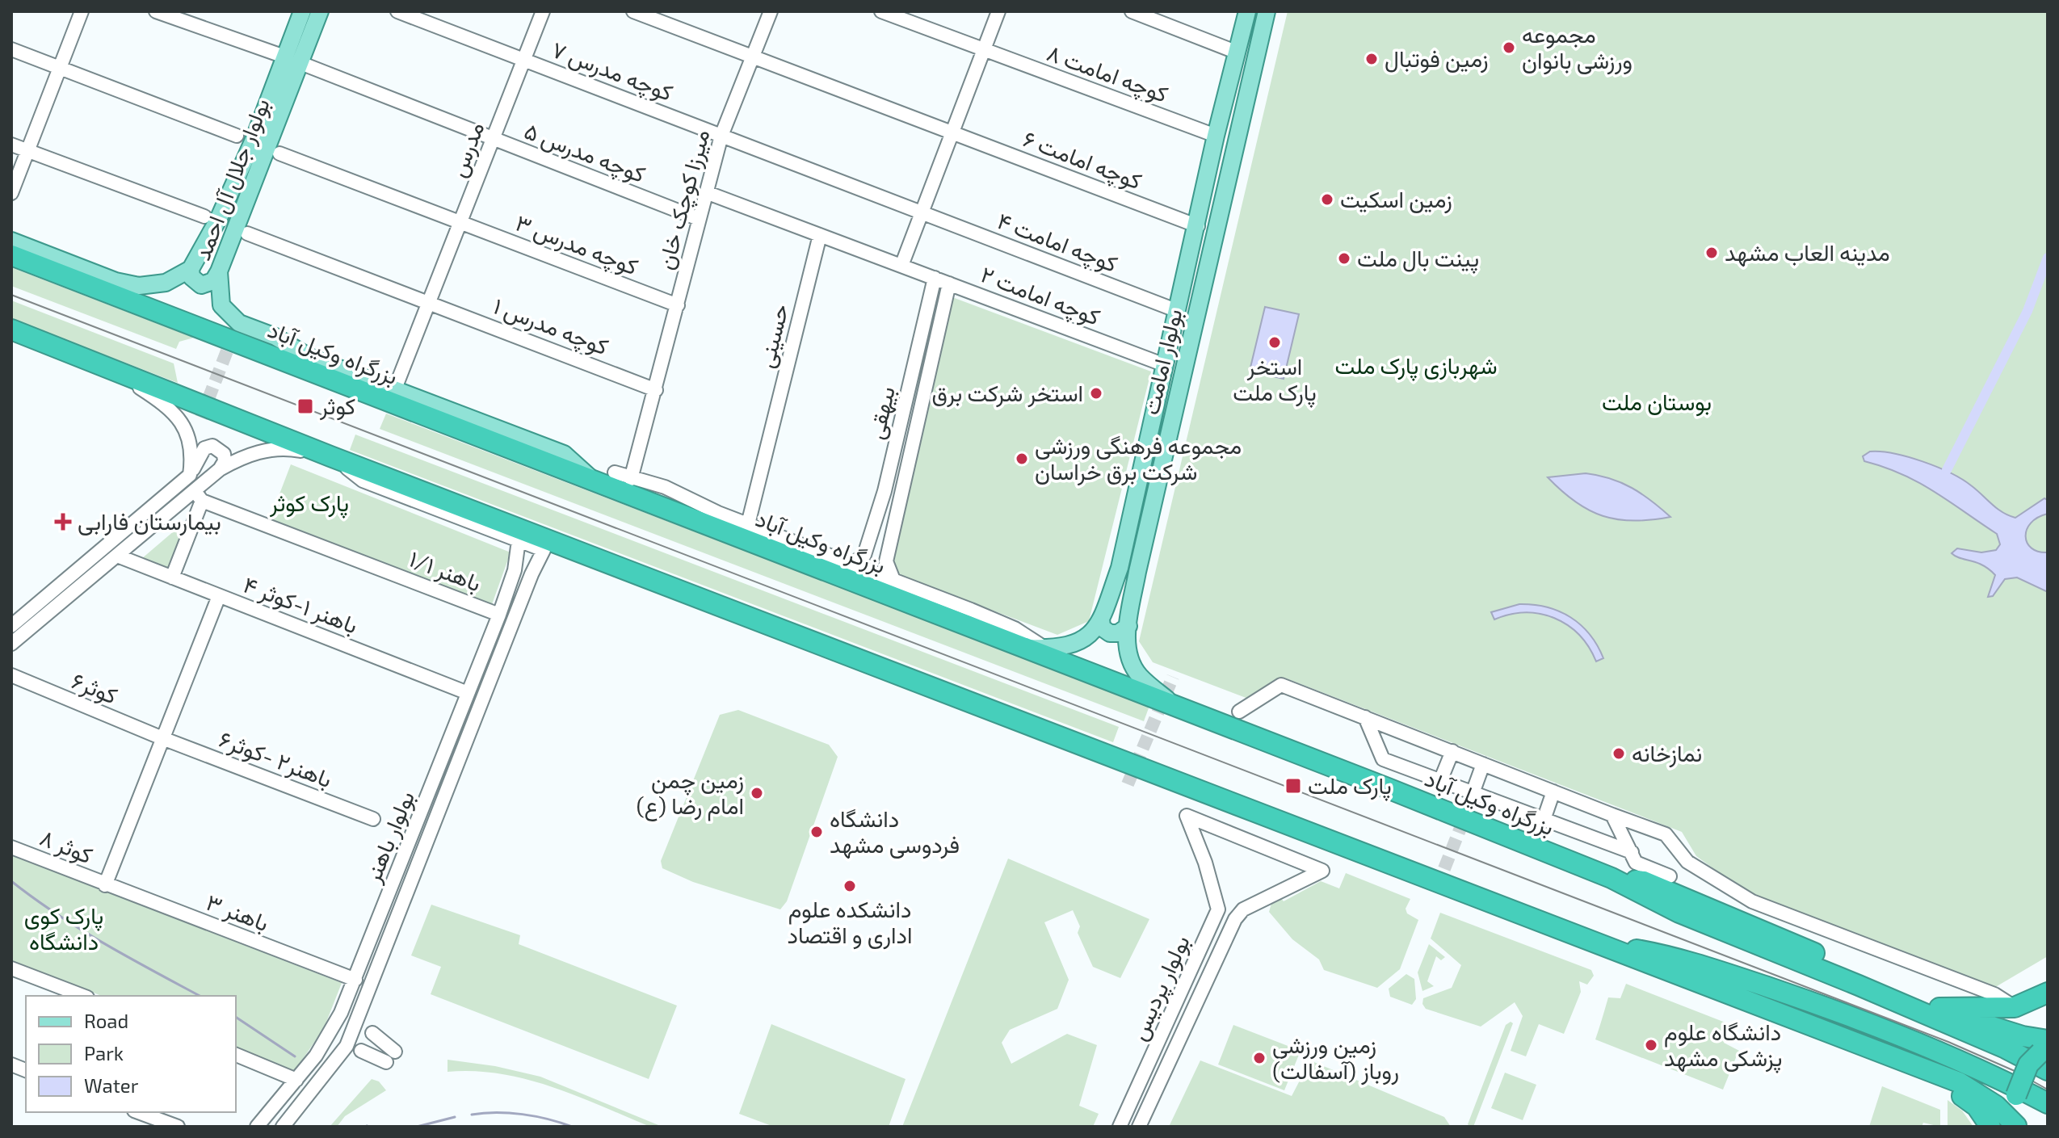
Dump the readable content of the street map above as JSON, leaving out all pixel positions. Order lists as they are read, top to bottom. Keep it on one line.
{"streets":{"highway":["بزرگراه وکیل آباد"],"main road":["بولوار جلال آل احمد","بولوار امامت"],"street":["کوچه مدرس ۷","کوچه امامت ۸","مدرس","کوچه مدرس ۵","کوچه امامت ۶","میرزا کوچک خان","کوچه امامت ۴","کوچه مدرس ۳","کوچه امامت ۲","کوچه مدرس ۱","حسینی","بیهقی","باهنر ۱/۱","باهنر ۱-کوثر ۴","کوثر۶","باهنر۲ -کوثر۶","بولوار باهنر","کوثر ۸","باهنر ۳","بولوار پردیس"]},"crossings":[["کوچه مدرس ۷","مدرس"],["کوچه مدرس ۷","میرزا کوچک خان"],["کوچه مدرس ۷","کوچه امامت ۴"],["کوچه امامت ۸","بولوار امامت"],["مدرس","کوچه مدرس ۵"],["مدرس","بولوار جلال آل احمد"],["مدرس","کوچه مدرس ۳"],["مدرس","کوچه مدرس ۱"],["کوچه مدرس ۵","بولوار جلال آل احمد"],["کوچه مدرس ۵","میرزا کوچک خان"],["کوچه امامت ۶","میرزا کوچک خان"],["کوچه امامت ۶","بولوار امامت"],["بولوار جلال آل احمد","بزرگراه وکیل آباد"],["میرزا کوچک خان","کوچه مدرس ۳"],["میرزا کوچک خان","کوچه امامت ۲"],["میرزا کوچک خان","کوچه مدرس ۱"],["کوچه امامت ۴","بولوار امامت"],["کوچه امامت ۲","حسینی"],["کوچه امامت ۲","بولوار امامت"],["کوچه امامت ۲","بیهقی"],["بزرگراه وکیل آباد","بولوار امامت"],["باهنر ۱/۱","بولوار باهنر"],["باهنر ۱-کوثر ۴","بولوار باهنر"],["کوثر۶","باهنر۲ -کوثر۶"],["بولوار باهنر","باهنر ۳"],["کوثر ۸","باهنر ۳"]],"parks":["شهربازی پارک ملت","بوستان ملت","پارک کوثر","پارک کوی دانشگاه"],"places":{"other":["مجموعه ورزشی بانوان","زمین فوتبال","زمین اسکیت","مدينه العاب مشهد","پینت بال ملت","استخر پارک ملت","استخر شرکت برق","مجموعه فرهنگی ورزشی شرکت برق خراسان","نمازخانه","زمین چمن امام رضا (ع)","دانشگاه فردوسی مشهد","دانشکده علوم اداری و اقتصاد","دانشگاه علوم پزشکی مشهد","زمین ورزشی روباز (آسفالت)"],"transit":["کوثر","پارک ملت"],"health":["بیمارستان فارابی"]},"legend":["Road","Park","Water"]}
